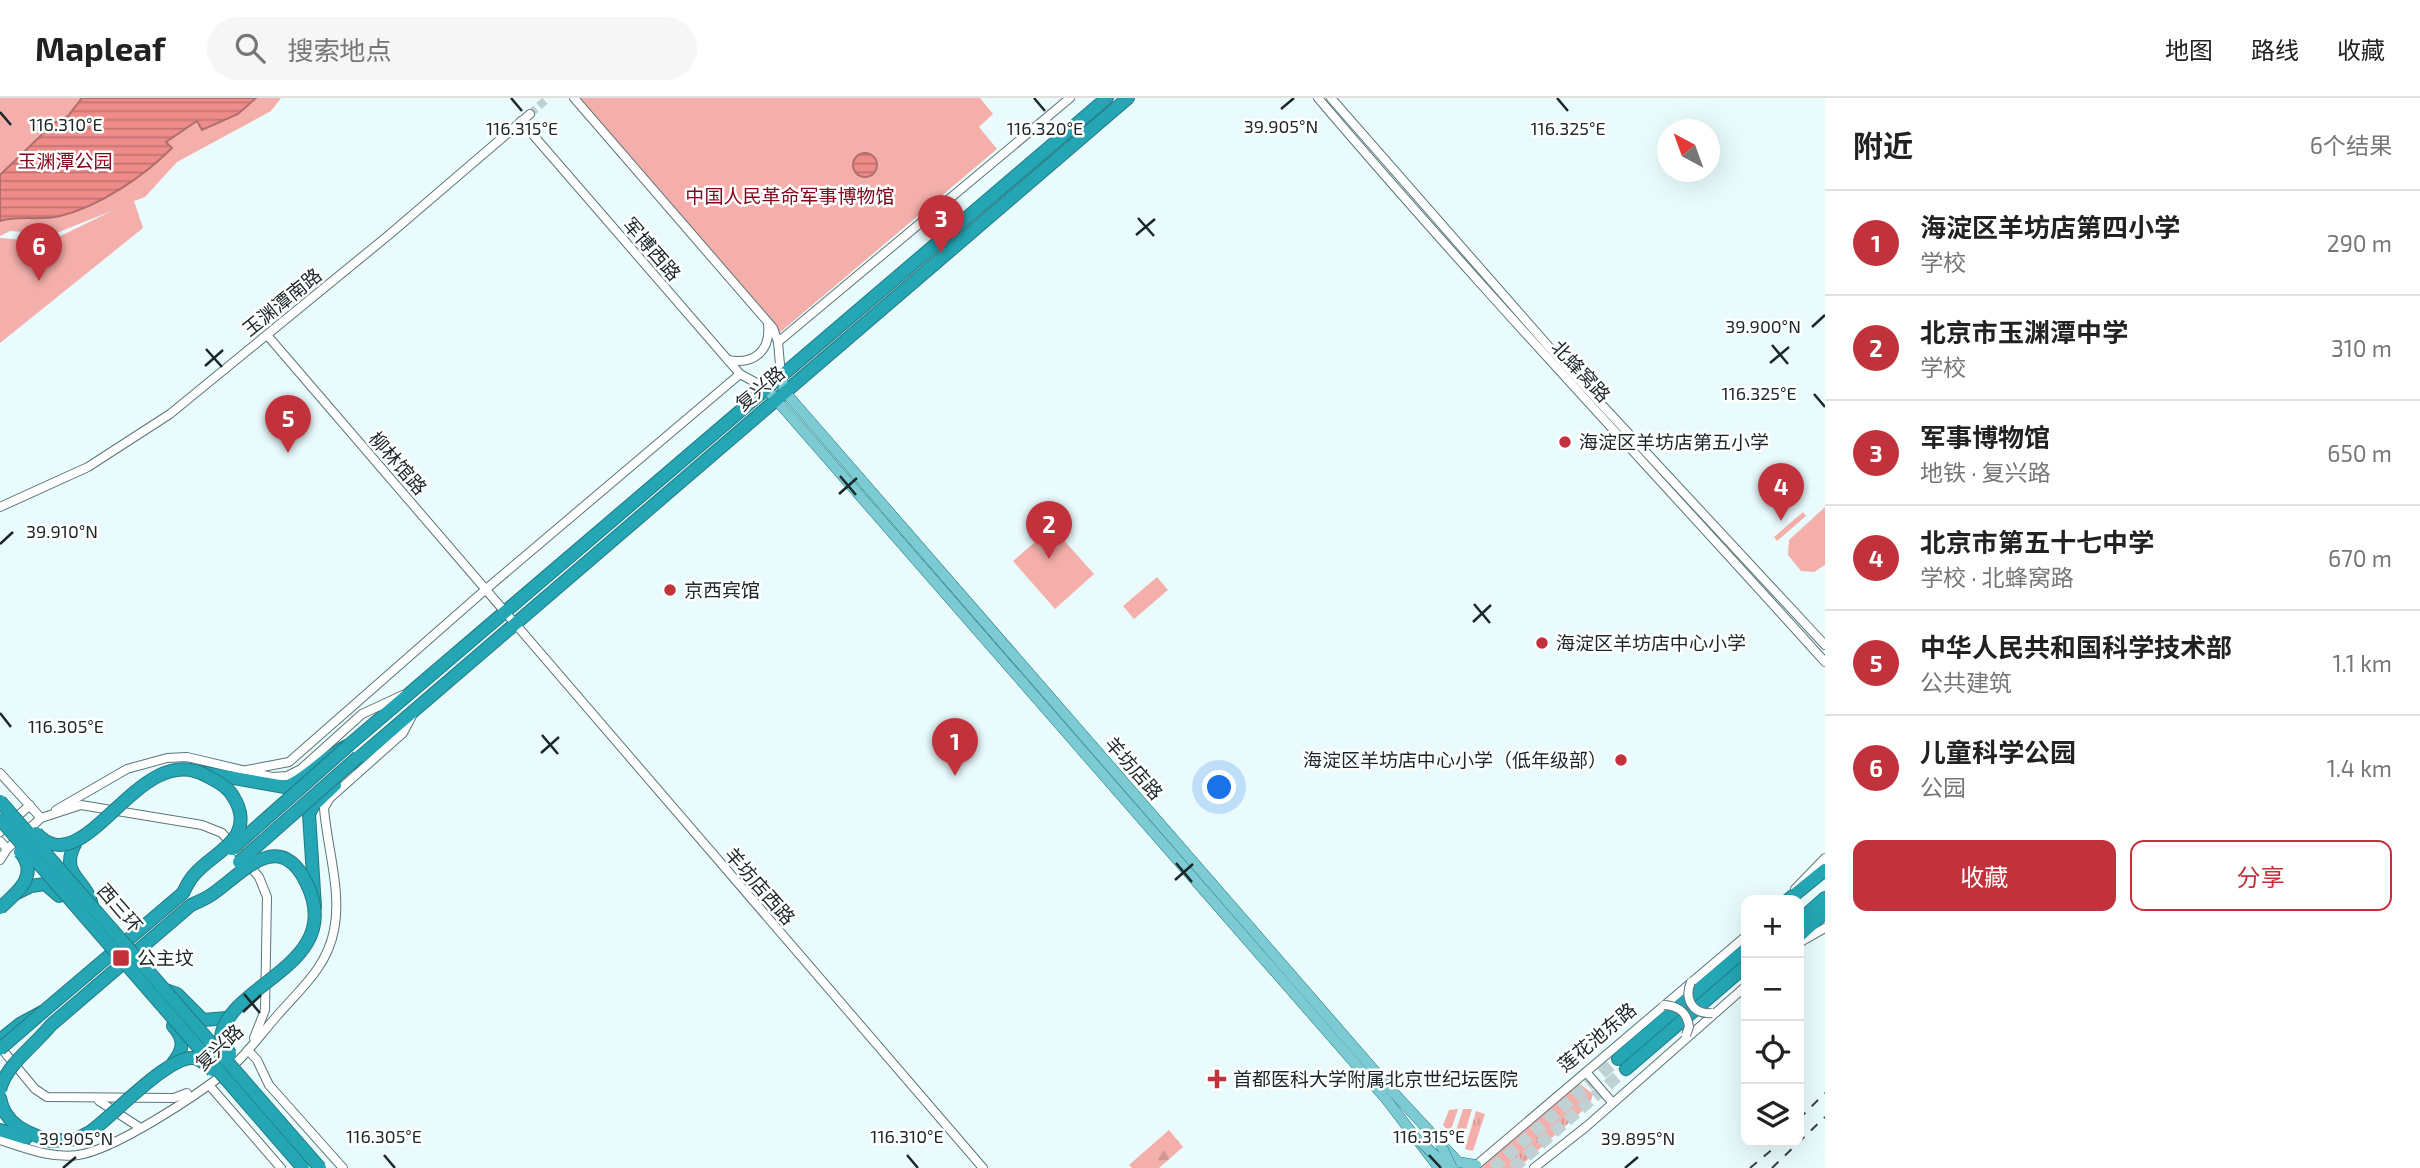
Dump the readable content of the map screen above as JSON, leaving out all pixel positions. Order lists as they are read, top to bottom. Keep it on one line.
{"streets":{"highway":["复兴路","西三环","莲花池东路"],"main road":["羊坊店路"],"street":["军博西路","玉渊潭南路","北蜂窝路","柳林馆路","羊坊店西路"]},"crossings":[["军博西路","玉渊潭南路"],["军博西路","复兴路"],["军博西路","羊坊店路"],["玉渊潭南路","柳林馆路"],["复兴路","柳林馆路"],["复兴路","羊坊店路"],["复兴路","羊坊店西路"],["柳林馆路","羊坊店西路"],["羊坊店路","莲花池东路"]],"parks":["玉渊潭公园","中国人民革命军事博物馆"],"places":{"other":["海淀区羊坊店第五小学","京西宾馆","海淀区羊坊店中心小学","海淀区羊坊店中心小学（低年级部）"],"transit":["公主坟"],"health":["首都医科大学附属北京世纪坛医院"]},"north":"top left","page":{"header":"Mapleaf","search":"搜索地点","nav":["地图","路线","收藏"],"heading":["附近","6个结果"],"list":[{"mark":"1","name":"海淀区羊坊店第四小学","note":"学校","value":"290 m"},{"mark":"2","name":"北京市玉渊潭中学","note":"学校","value":"310 m"},{"mark":"3","name":"军事博物馆","note":"地铁 · 复兴路","value":"650 m"},{"mark":"4","name":"北京市第五十七中学","note":"学校 · 北蜂窝路","value":"670 m"},{"mark":"5","name":"中华人民共和国科学技术部","note":"公共建筑","value":"1.1 km"},{"mark":"6","name":"儿童科学公园","note":"公园","value":"1.4 km"}],"pins":["3","6","5","4","2","1"],"buttons":["收藏","分享"],"map_buttons":["+","−"]},"coordinates":["116.310°E","39.905°N","116.315°E","116.320°E","116.325°E","39.900°N","39.910°N","116.305°E","39.895°N"]}
